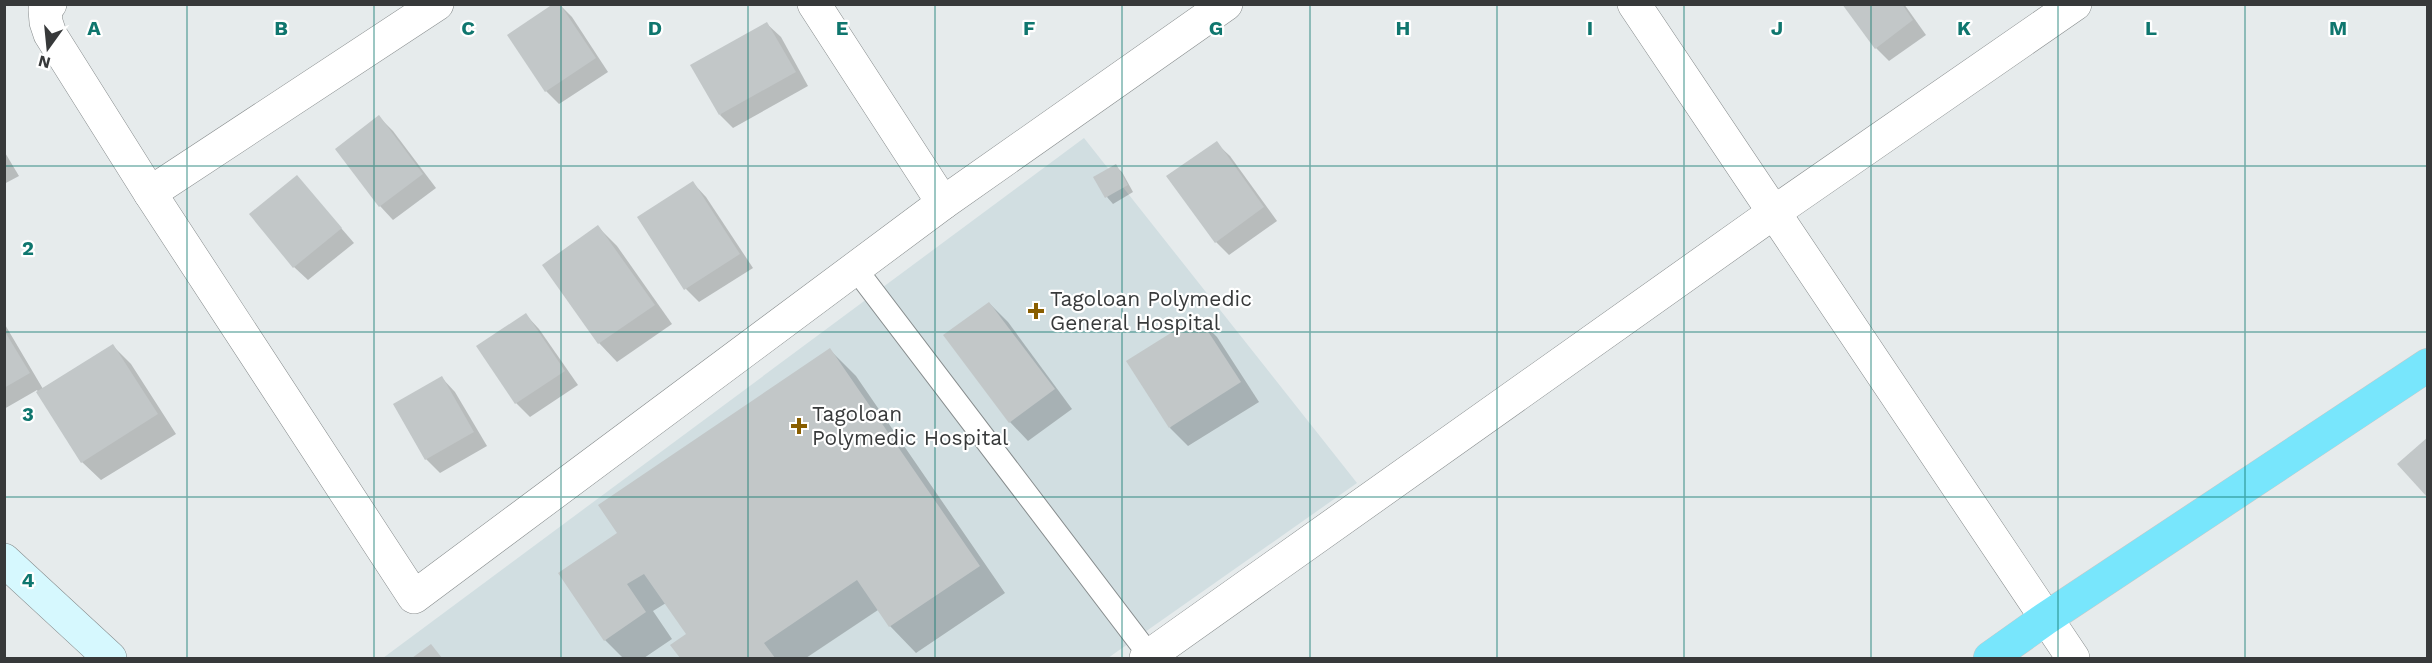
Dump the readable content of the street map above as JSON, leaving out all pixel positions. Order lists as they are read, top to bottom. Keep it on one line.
{"places":{"health":["Tagoloan Polymedic General Hospital","Tagoloan Polymedic Hospital"]},"north":"bottom","grid":{"columns":["A","B","C","D","E","F","G","H","I","J","K","L","M"],"rows":["2","3","4"]}}
